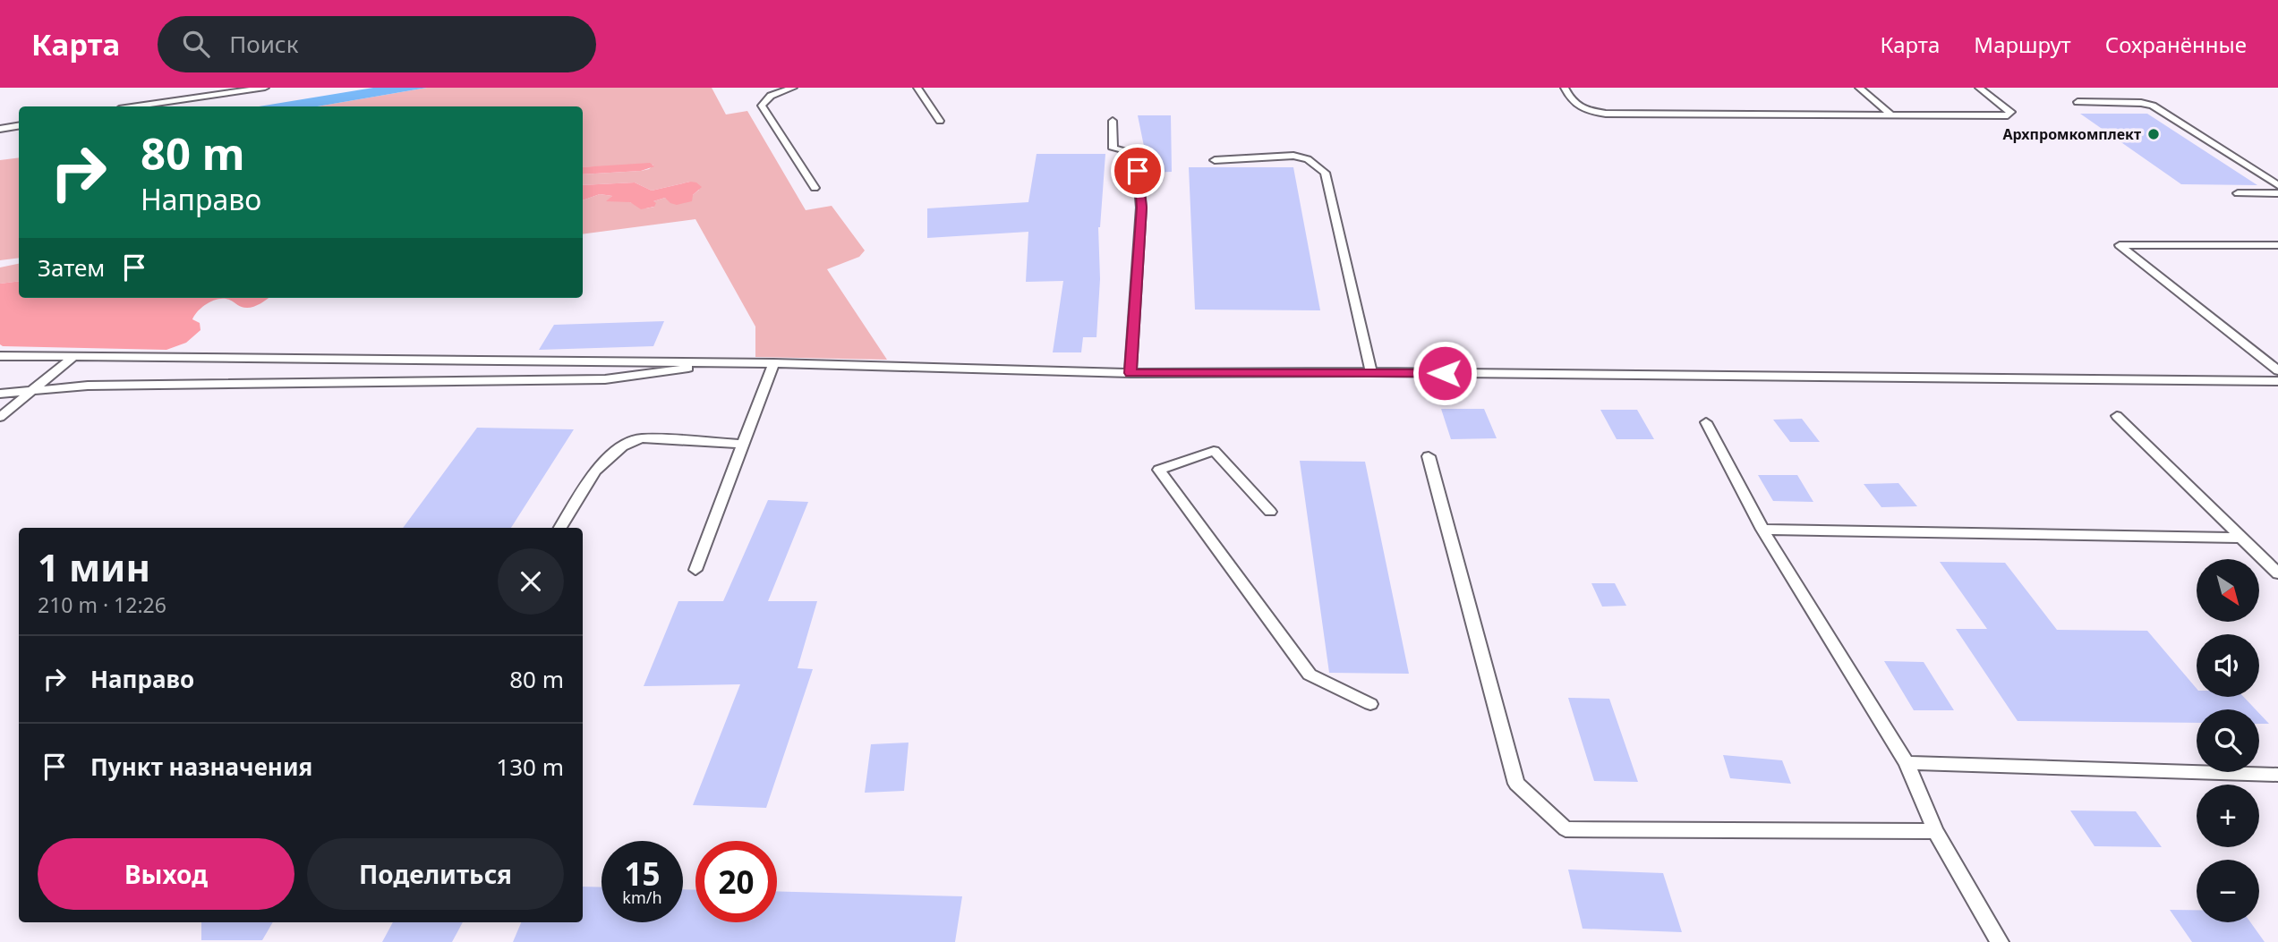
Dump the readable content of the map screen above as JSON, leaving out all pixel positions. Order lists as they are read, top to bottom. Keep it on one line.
{"places":["Архпромкомплект"],"north":"bottom right","page":{"header":"Карта","search":"Поиск","nav":["Карта","Маршрут","Сохранённые"],"turn":["80 m","Направо"],"then":"Затем","heading":["1 мин","210 m · 12:26"],"map_buttons":["+","−"],"list":[{"name":"Направо","value":"80 m"},{"name":"Пункт назначения","value":"130 m"}],"buttons":["Выход","Поделиться"],"speed":"15 km/h","limit":"20"}}
